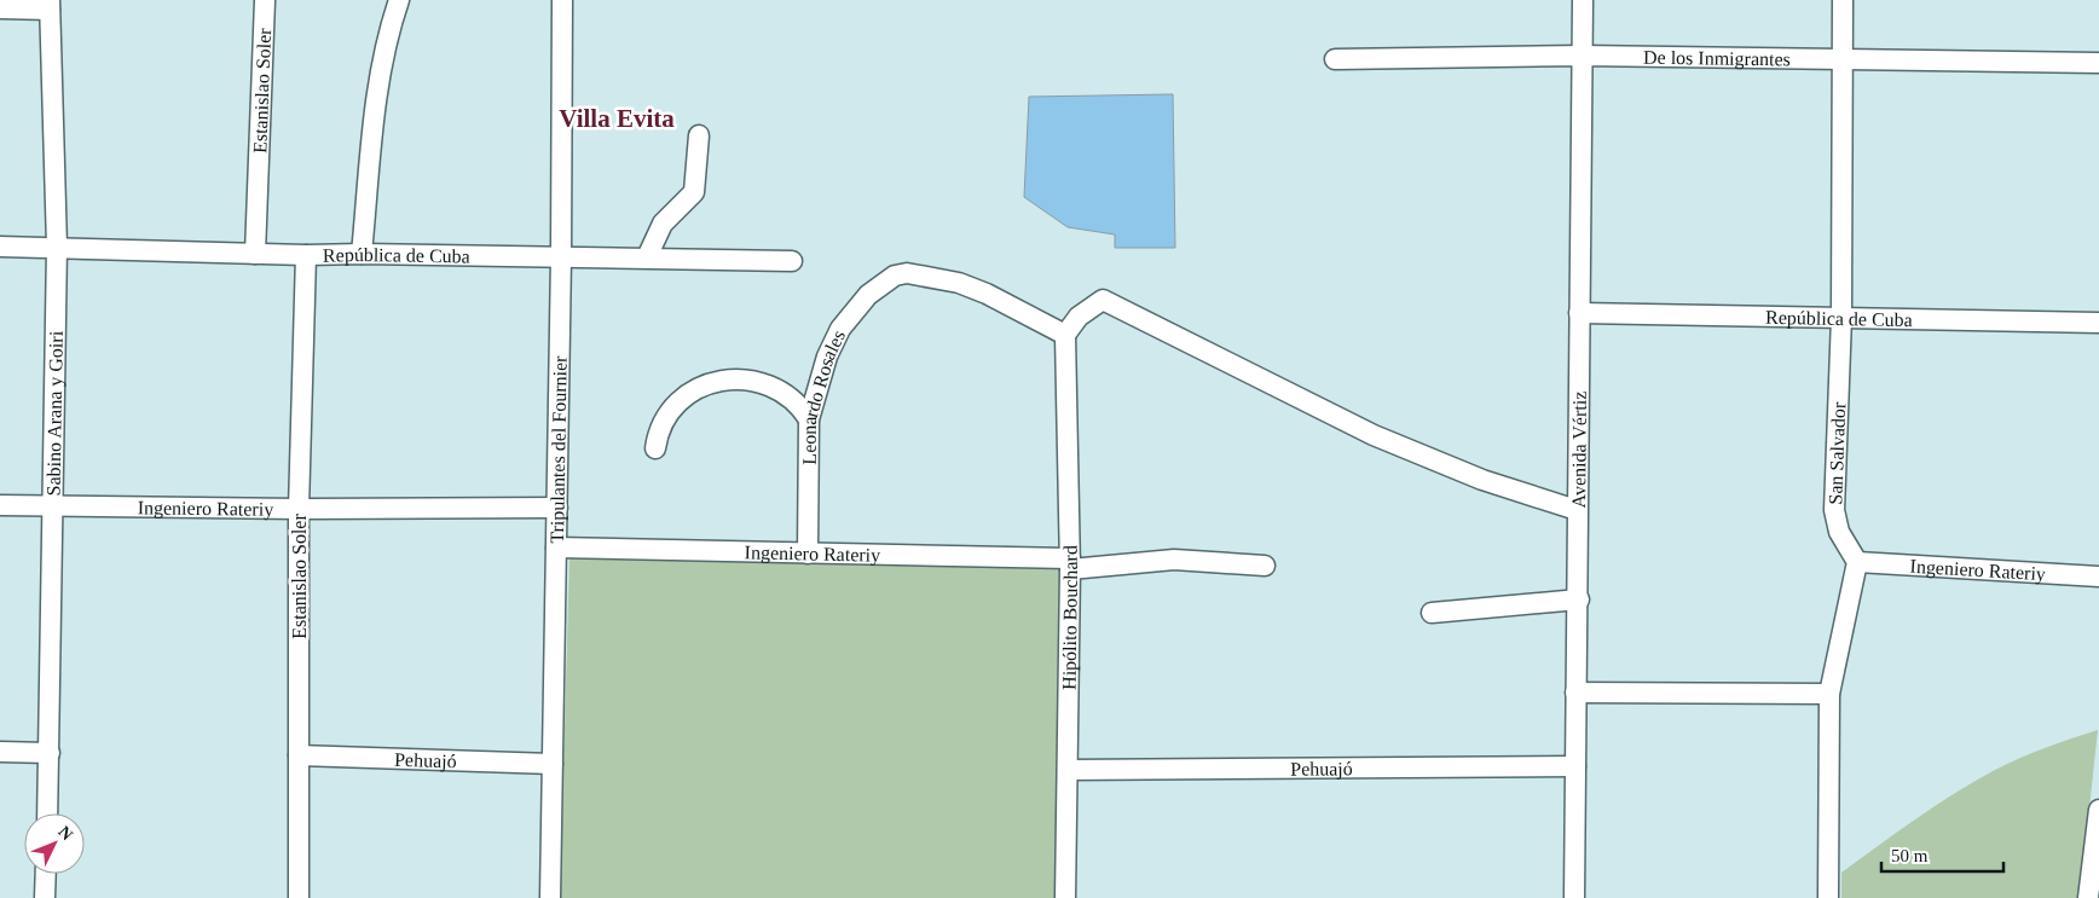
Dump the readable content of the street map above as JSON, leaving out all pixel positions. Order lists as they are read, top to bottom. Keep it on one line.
{"streets":{"street":["De los Inmigrantes","Estanislao Soler","República de Cuba","Leonardo Rosales","Sabino Arana y Goiri","Tripulantes del Fournier","Avenida Vértiz","San Salvador","Ingeniero Rateriy","Hipólito Bouchard","Pehuajó"]},"crossings":[["De los Inmigrantes","Avenida Vértiz"],["De los Inmigrantes","San Salvador"],["Estanislao Soler","República de Cuba"],["Estanislao Soler","Ingeniero Rateriy"],["Estanislao Soler","Pehuajó"],["República de Cuba","Sabino Arana y Goiri"],["República de Cuba","Tripulantes del Fournier"],["República de Cuba","Avenida Vértiz"],["República de Cuba","San Salvador"],["Leonardo Rosales","Ingeniero Rateriy"],["Leonardo Rosales","Hipólito Bouchard"],["Sabino Arana y Goiri","Ingeniero Rateriy"],["Tripulantes del Fournier","Ingeniero Rateriy"],["Tripulantes del Fournier","Pehuajó"],["Avenida Vértiz","Pehuajó"],["San Salvador","Ingeniero Rateriy"],["Ingeniero Rateriy","Hipólito Bouchard"],["Hipólito Bouchard","Pehuajó"]],"districts":["Villa Evita"],"scale_bar":"50 m","north":"top right"}
